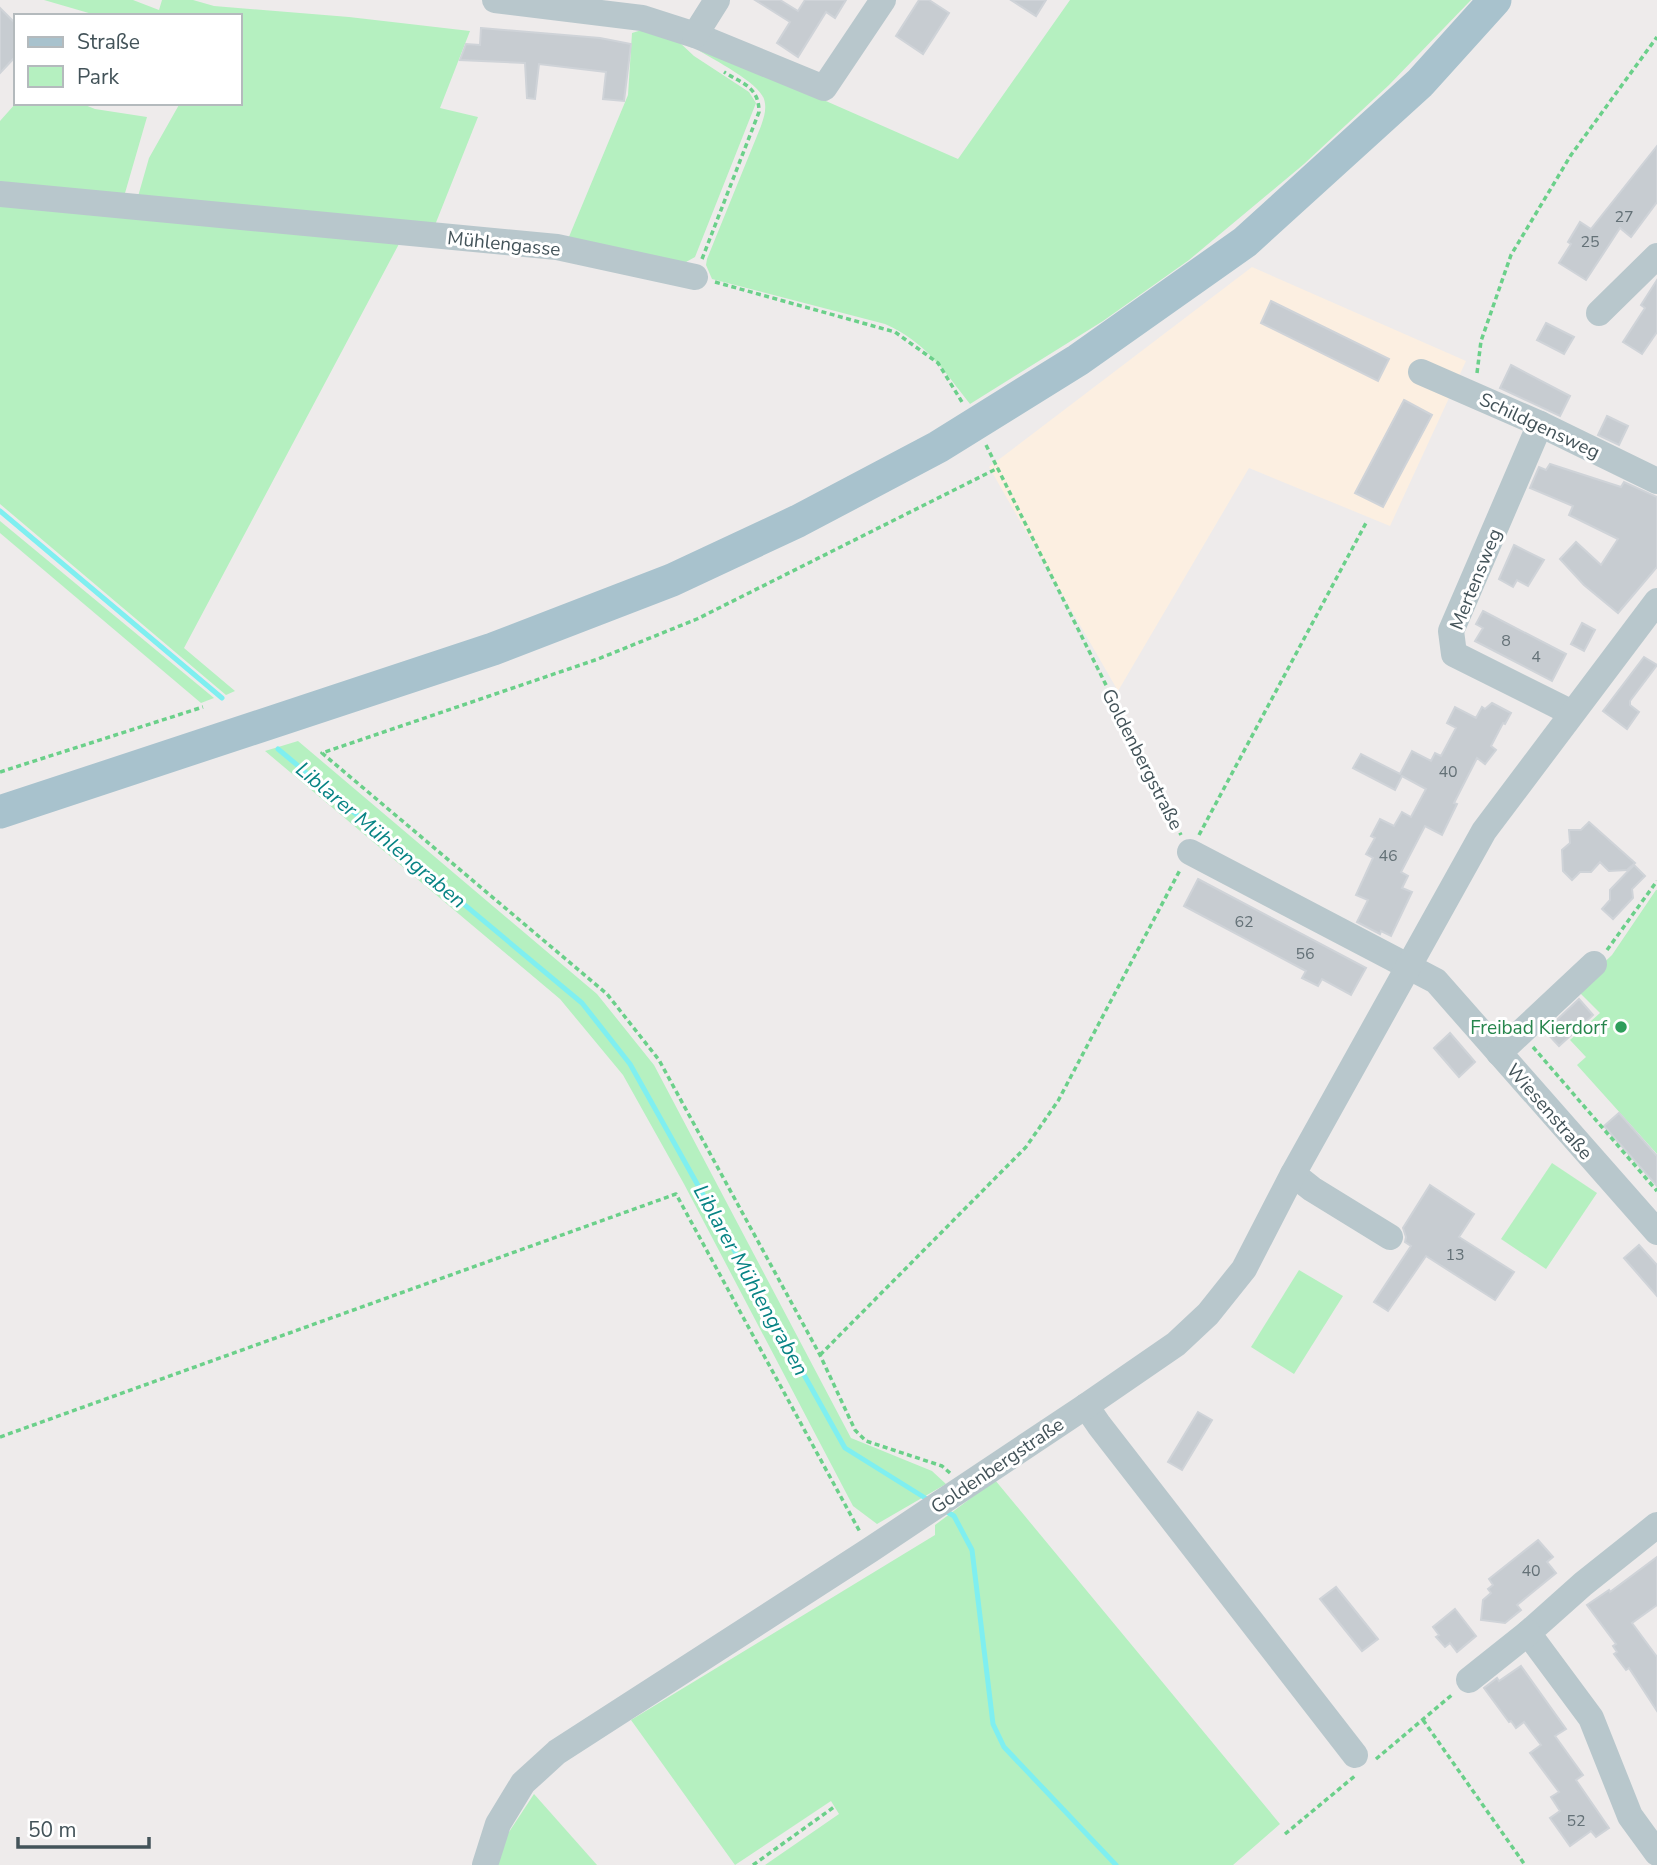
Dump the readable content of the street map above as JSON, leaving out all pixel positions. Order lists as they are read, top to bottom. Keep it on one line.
{"streets":{"street":["Mühlengasse","Schildgensweg","Mertensweg","Goldenbergstraße","Wiesenstraße"]},"crossings":[["Schildgensweg","Mertensweg"],["Mertensweg","Goldenbergstraße"],["Goldenbergstraße","Wiesenstraße"]],"water":["Liblarer Mühlengraben"],"places":["Freibad Kierdorf"],"house_numbers":["27","25","8","4","40","46","62","56","13","40","52"],"legend":["Straße","Park"],"scale_bar":"50 m"}
